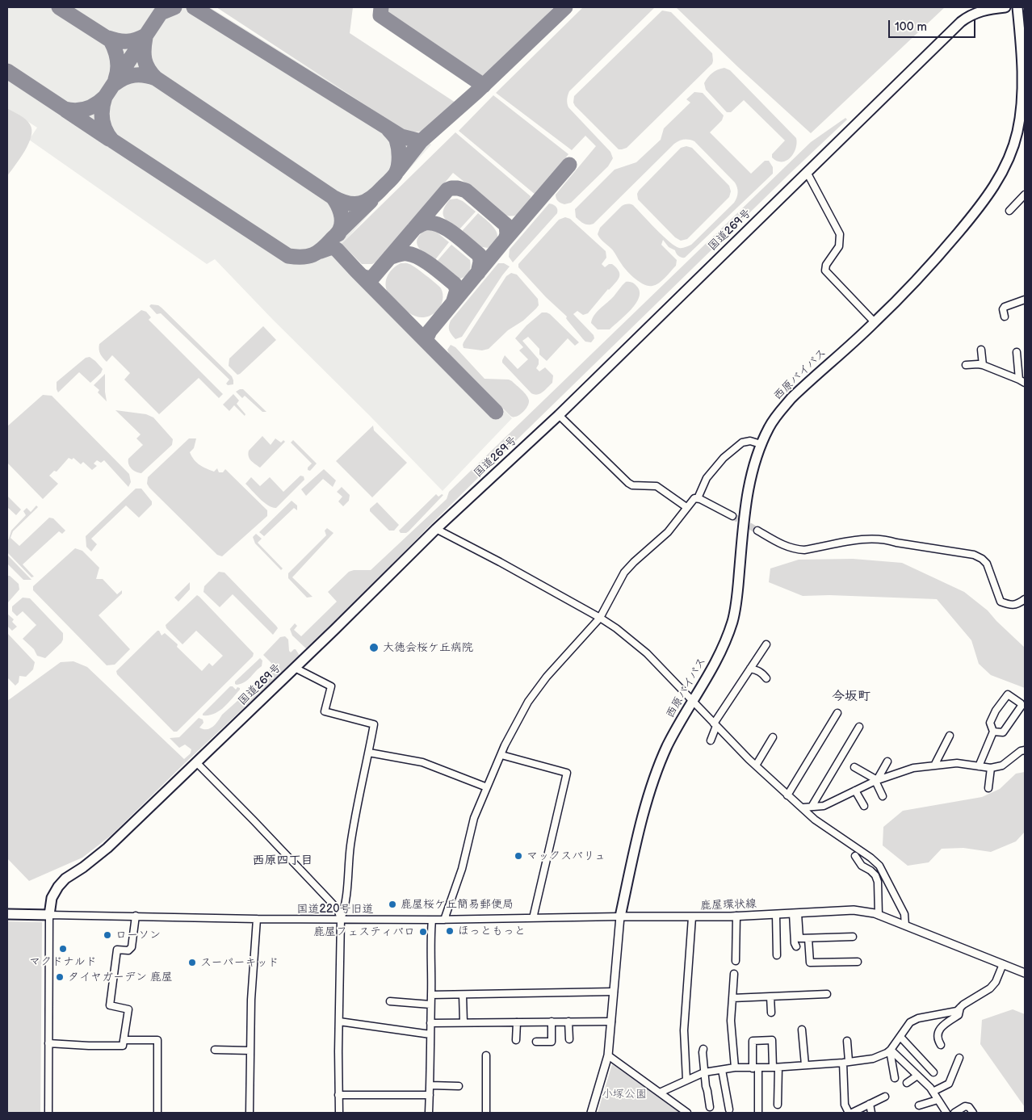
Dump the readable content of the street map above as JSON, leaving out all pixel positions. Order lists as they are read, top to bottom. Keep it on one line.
{"streets":{"highway":["国道269号","西原バイパス"],"main road":["鹿屋環状線"],"street":["国道220号旧道"]},"crossings":[["国道269号","国道220号旧道"],["西原バイパス","鹿屋環状線"],["西原バイパス","国道220号旧道"],["鹿屋環状線","国道220号旧道"]],"districts":["今坂町","西原四丁目"],"parks":["小塚公園"],"places":["大徳会桜ケ丘病院","マックスバリュ","鹿屋桜ケ丘簡易郵便局","ほっともっと","鹿屋フェスティバロ","ローソン","マクドナルド","スーパーキッド","タイヤガーデン 鹿屋"],"scale_bar":"100 m"}
